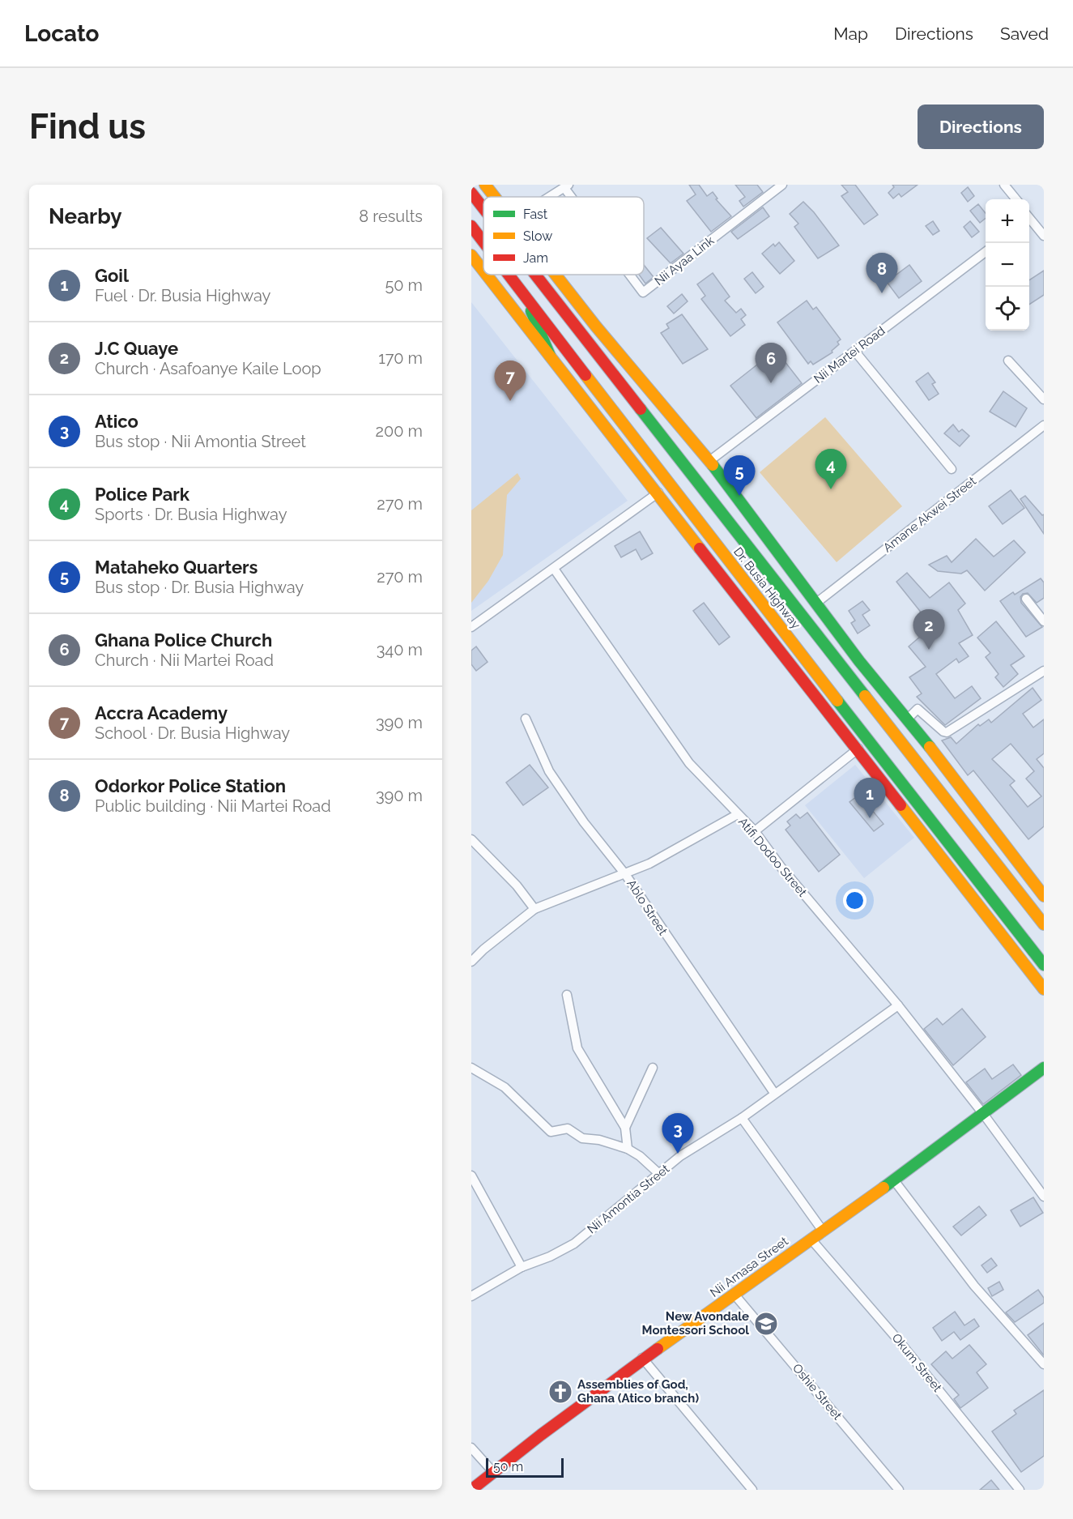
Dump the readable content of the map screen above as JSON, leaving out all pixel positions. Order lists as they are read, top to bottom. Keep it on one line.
{"streets":{"main road":["Dr. Busia Highway","Nii Amasa Street"],"street":["Nii Ayaa Link","Nii Martei Road","Amane Akwei Street","Atifi Dodoo Street","Ablo Street","Nii Amontia Street","Okum Street","Oshie Street"]},"crossings":[["Atifi Dodoo Street","Nii Amontia Street"],["Atifi Dodoo Street","Nii Amasa Street"],["Ablo Street","Nii Amontia Street"],["Nii Amasa Street","Okum Street"],["Nii Amasa Street","Oshie Street"]],"places":{"school or university":["New Avondale Montessori School"],"church":["Assemblies of God, Ghana (Atico branch)"]},"legend":["Fast","Slow","Jam"],"scale_bar":"50 m","page":{"header":"Locato","nav":["Map","Directions","Saved"],"buttons":"Directions","title":"Find us","heading":["Nearby","8 results"],"map_buttons":["+","−"],"list":[{"mark":"1","name":"Goil","note":"Fuel · Dr. Busia Highway","value":"50 m"},{"mark":"2","name":"J.C Quaye","note":"Church · Asafoanye Kaile Loop","value":"170 m"},{"mark":"3","name":"Atico","note":"Bus stop · Nii Amontia Street","value":"200 m"},{"mark":"4","name":"Police Park","note":"Sports · Dr. Busia Highway","value":"270 m"},{"mark":"5","name":"Mataheko Quarters","note":"Bus stop · Dr. Busia Highway","value":"270 m"},{"mark":"6","name":"Ghana Police Church","note":"Church · Nii Martei Road","value":"340 m"},{"mark":"7","name":"Accra Academy","note":"School · Dr. Busia Highway","value":"390 m"},{"mark":"8","name":"Odorkor Police Station","note":"Public building · Nii Martei Road","value":"390 m"}],"pins":["8","6","7","4","5","2","1","3"],"scale":"50 m"}}
